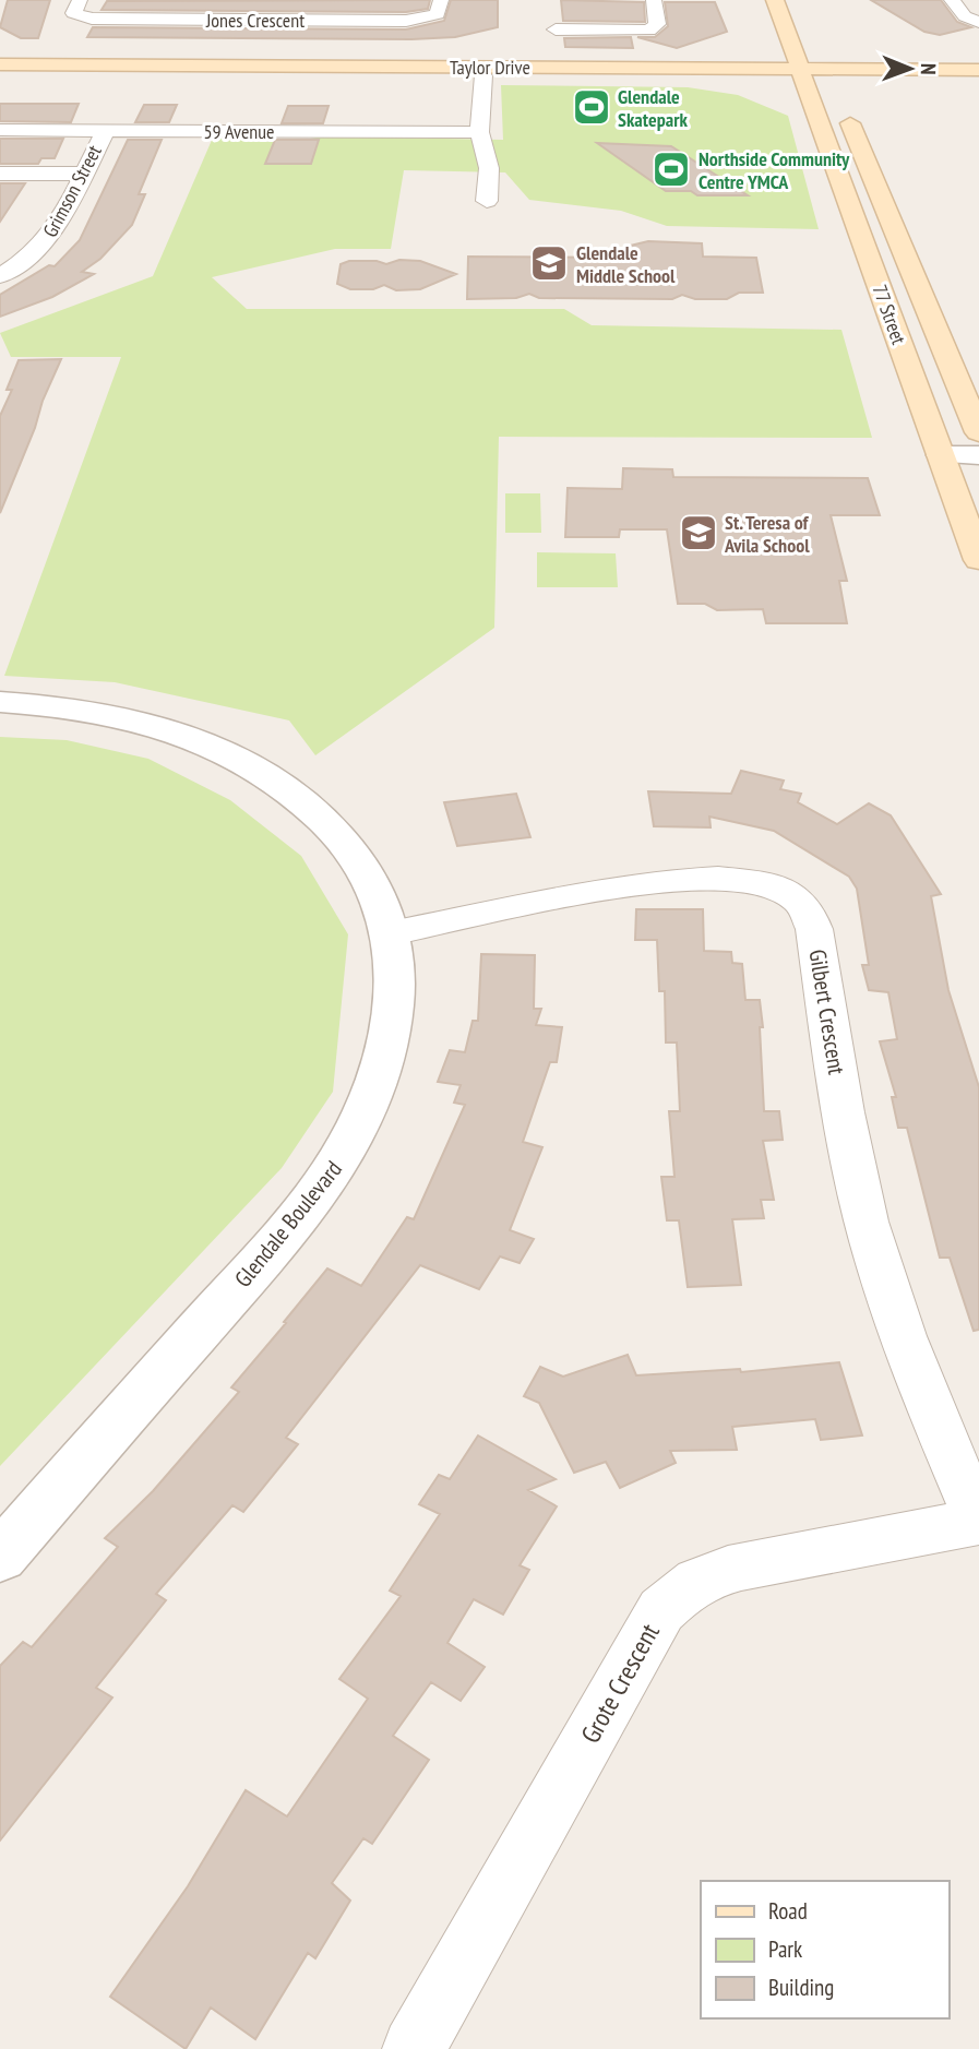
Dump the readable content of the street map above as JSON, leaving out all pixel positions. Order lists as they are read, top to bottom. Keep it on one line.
{"streets":{"main road":["Taylor Drive","77 Street"],"street":["Jones Crescent","59 Avenue","Grimson Street","Gilbert Crescent","Glendale Boulevard","Grote Crescent"]},"crossings":[["Taylor Drive","77 Street"],["59 Avenue","Grimson Street"],["Gilbert Crescent","Glendale Boulevard"],["Gilbert Crescent","Grote Crescent"]],"places":{"sports":["Glendale Skatepark","Northside Community Centre YMCA"],"school or university":["Glendale Middle School","St. Teresa of Avila School"]},"legend":["Road","Park","Building"],"north":"right"}
